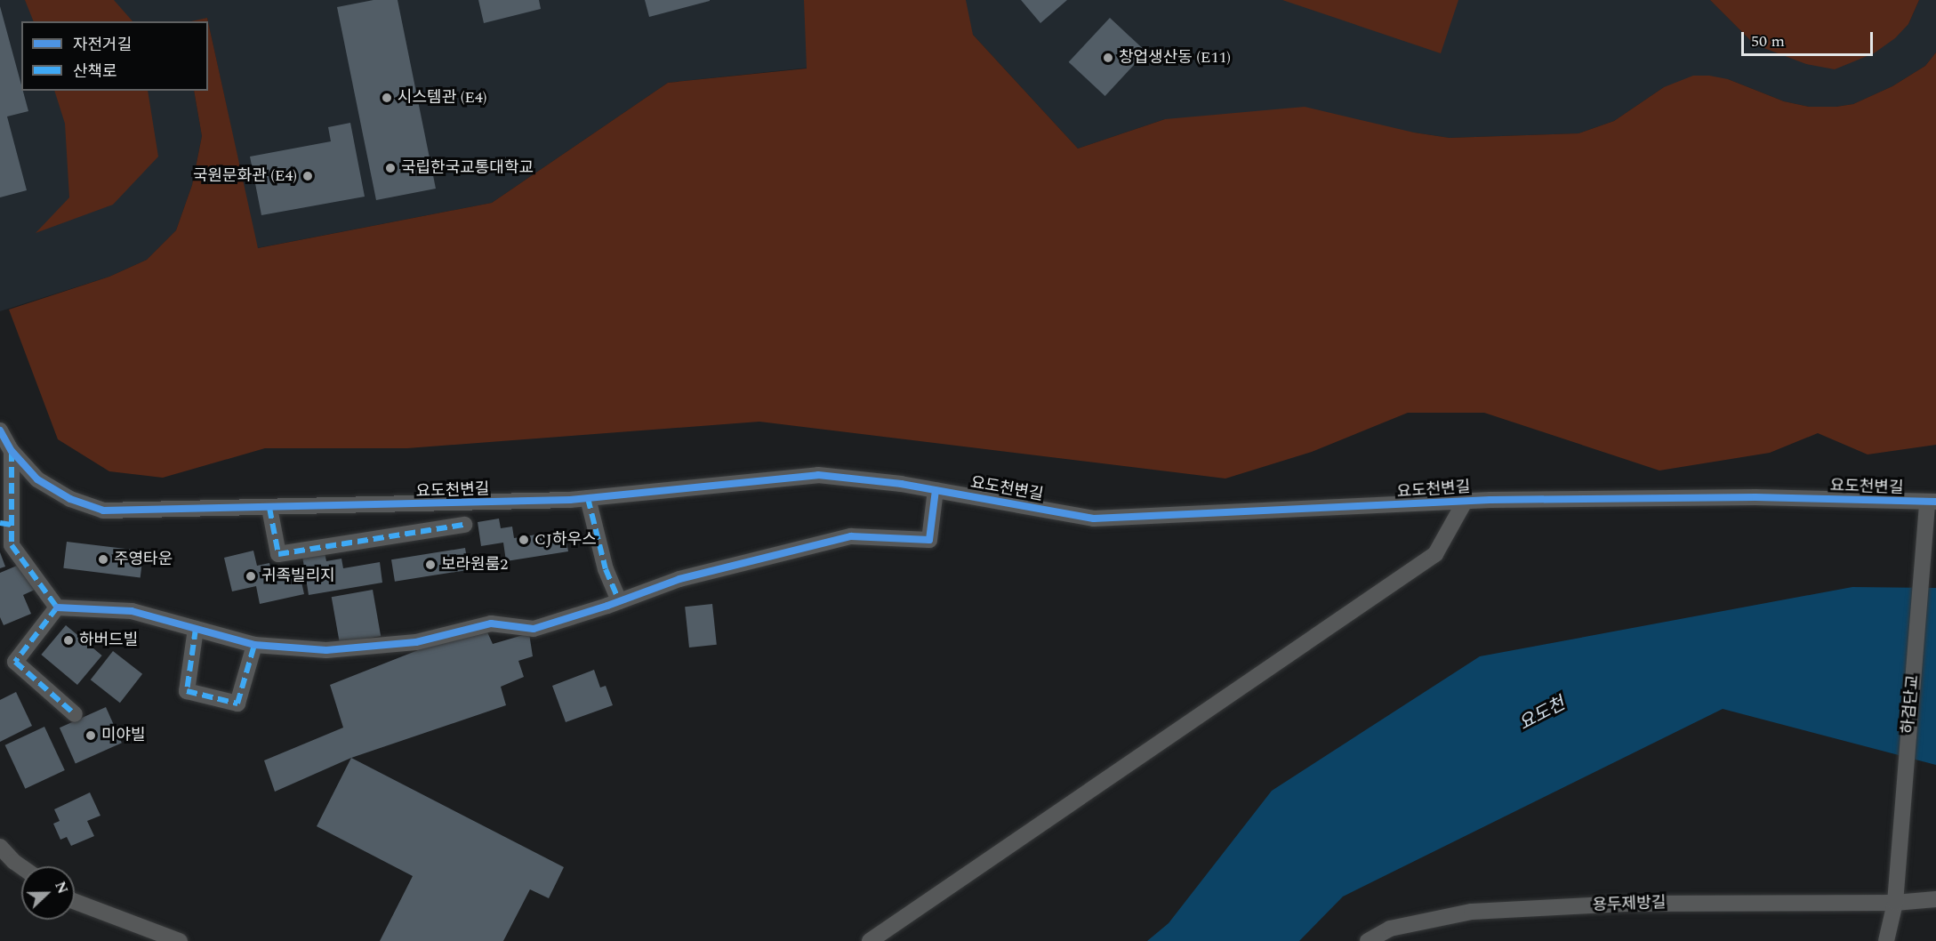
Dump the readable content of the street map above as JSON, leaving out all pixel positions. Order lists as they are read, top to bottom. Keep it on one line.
{"streets":{"street":["요도천변길","하검단교","용두제방길"]},"crossings":[["요도천변길","하검단교"],["하검단교","용두제방길"]],"water":["요도천"],"places":["창업생산동 (E11)","시스템관 (E4)","국립한국교통대학교","국원문화관 (E4)","CJ하우스","주영타운","보라원룸2","귀족빌리지","하버드빌","미야빌"],"legend":["자전거길","산책로"],"scale_bar":"50 m","north":"right"}
